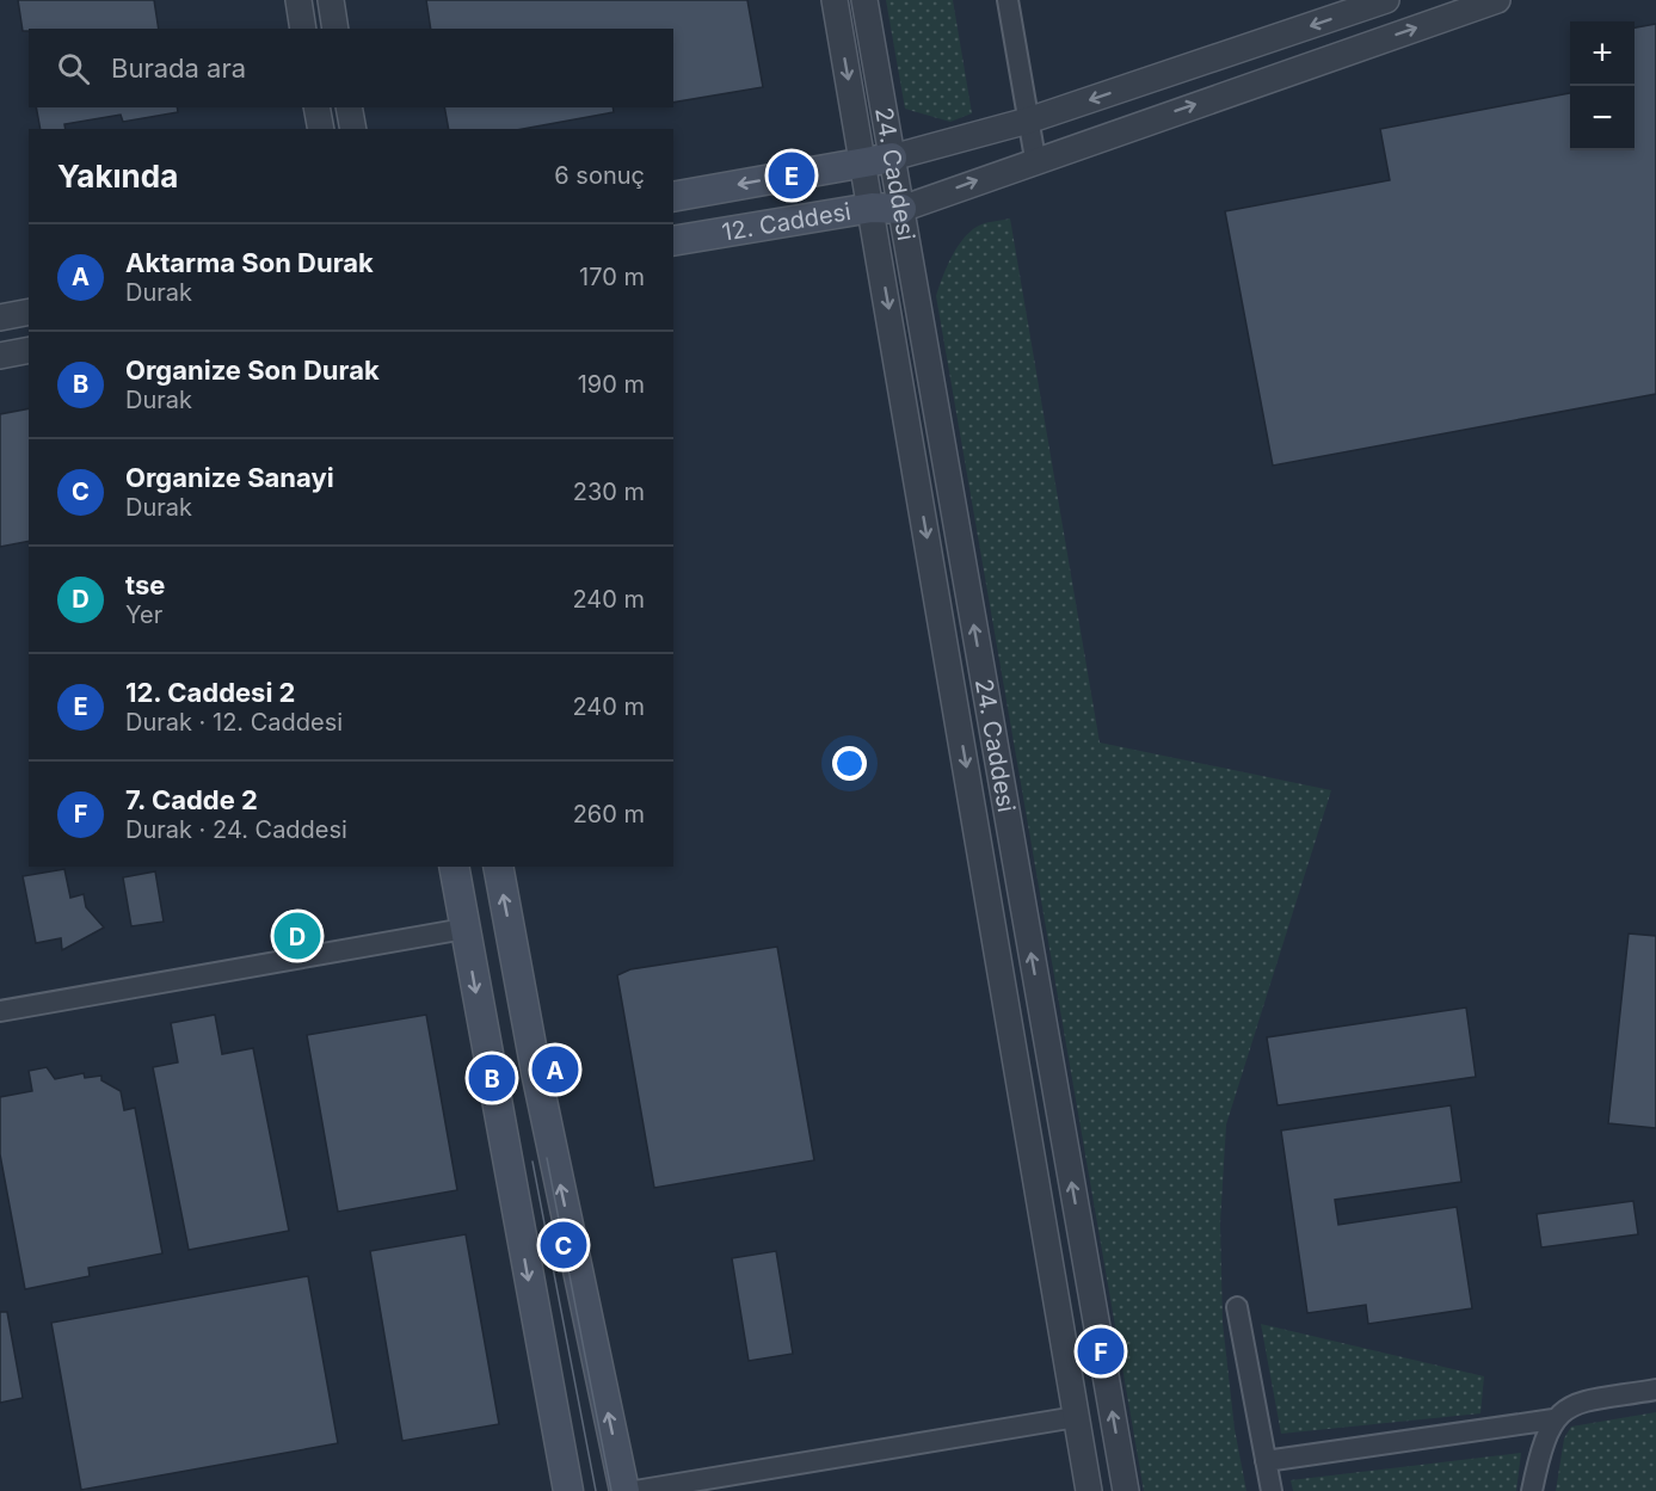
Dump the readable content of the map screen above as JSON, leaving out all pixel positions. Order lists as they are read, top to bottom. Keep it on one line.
{"streets":{"main road":["12. Caddesi"],"street":["24. Caddesi"]},"crossings":[["24. Caddesi","12. Caddesi"]],"page":{"map_buttons":["+","−"],"search":"Burada ara","heading":["Yakında","6 sonuç"],"pins":["E","D","A","B","C","F"],"list":[{"mark":"A","name":"Aktarma Son Durak","note":"Durak","value":"170 m"},{"mark":"B","name":"Organize Son Durak","note":"Durak","value":"190 m"},{"mark":"C","name":"Organize Sanayi","note":"Durak","value":"230 m"},{"mark":"D","name":"tse","note":"Yer","value":"240 m"},{"mark":"E","name":"12. Caddesi 2","note":"Durak · 12. Caddesi","value":"240 m"},{"mark":"F","name":"7. Cadde 2","note":"Durak · 24. Caddesi","value":"260 m"}]}}
